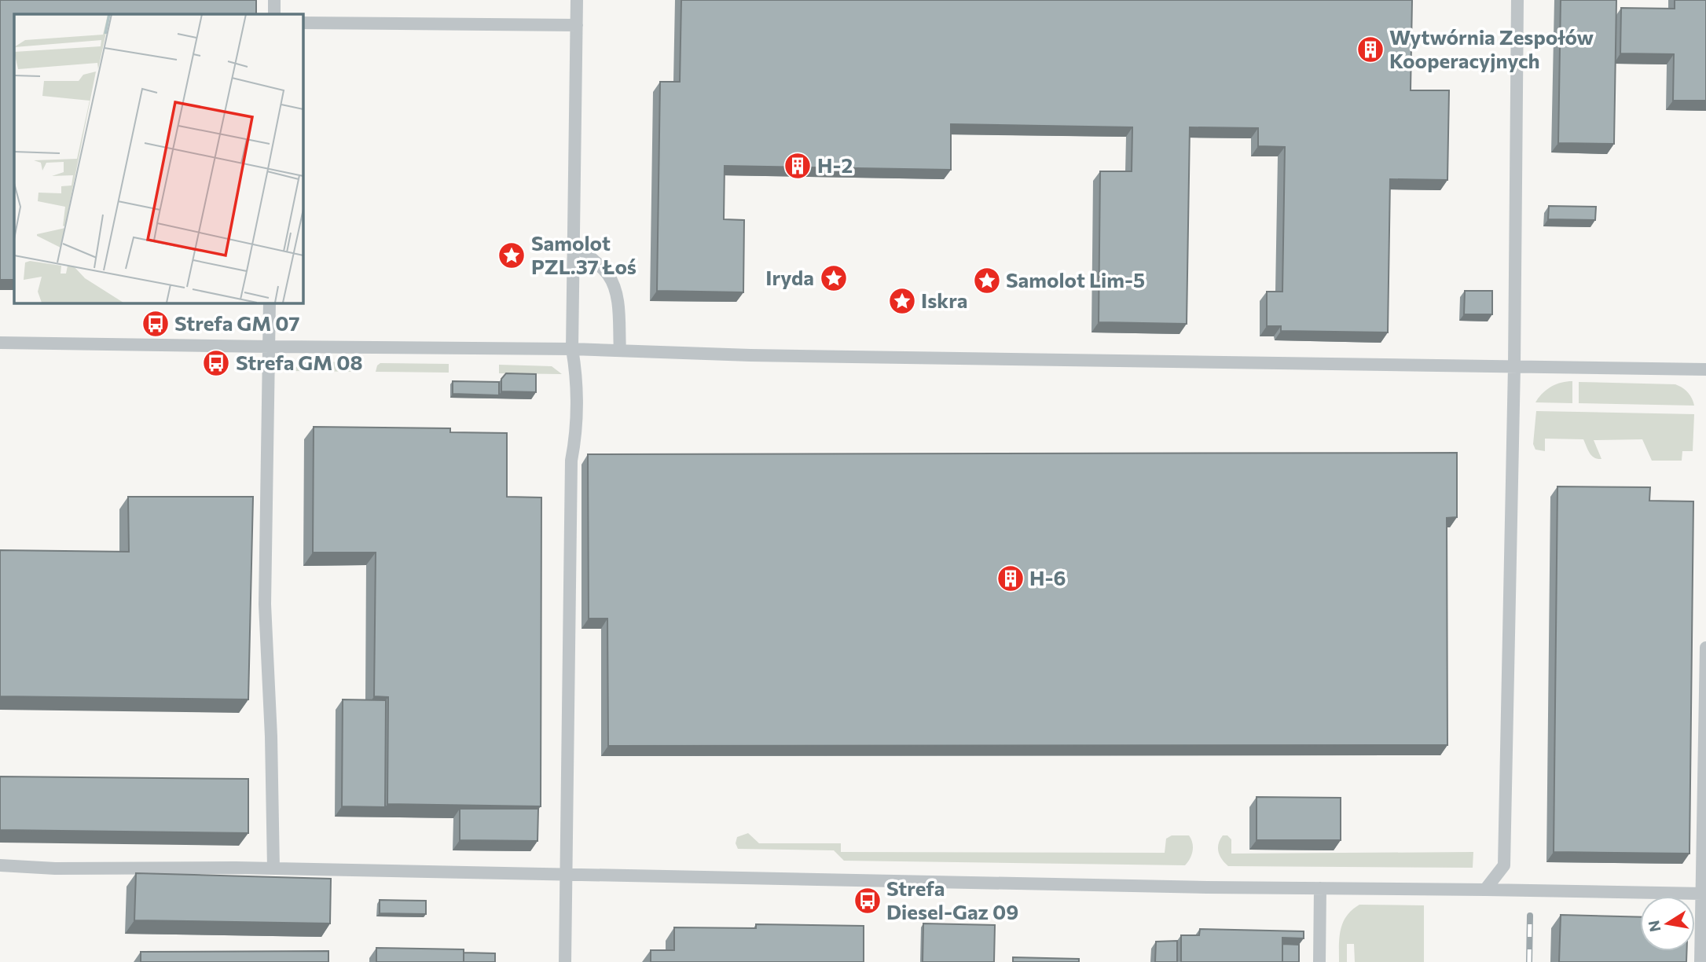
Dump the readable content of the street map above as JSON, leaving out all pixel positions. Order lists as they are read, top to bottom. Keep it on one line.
{"places":{"building":["Wytwórnia Zespołów Kooperacyjnych","H-2","H-6"],"place":["Samolot PZL.37 Łoś","Iryda","Samolot Lim-5","Iskra"],"bus stop":["Strefa GM 07","Strefa GM 08","Strefa Diesel-Gaz 09"]},"north":"left"}
